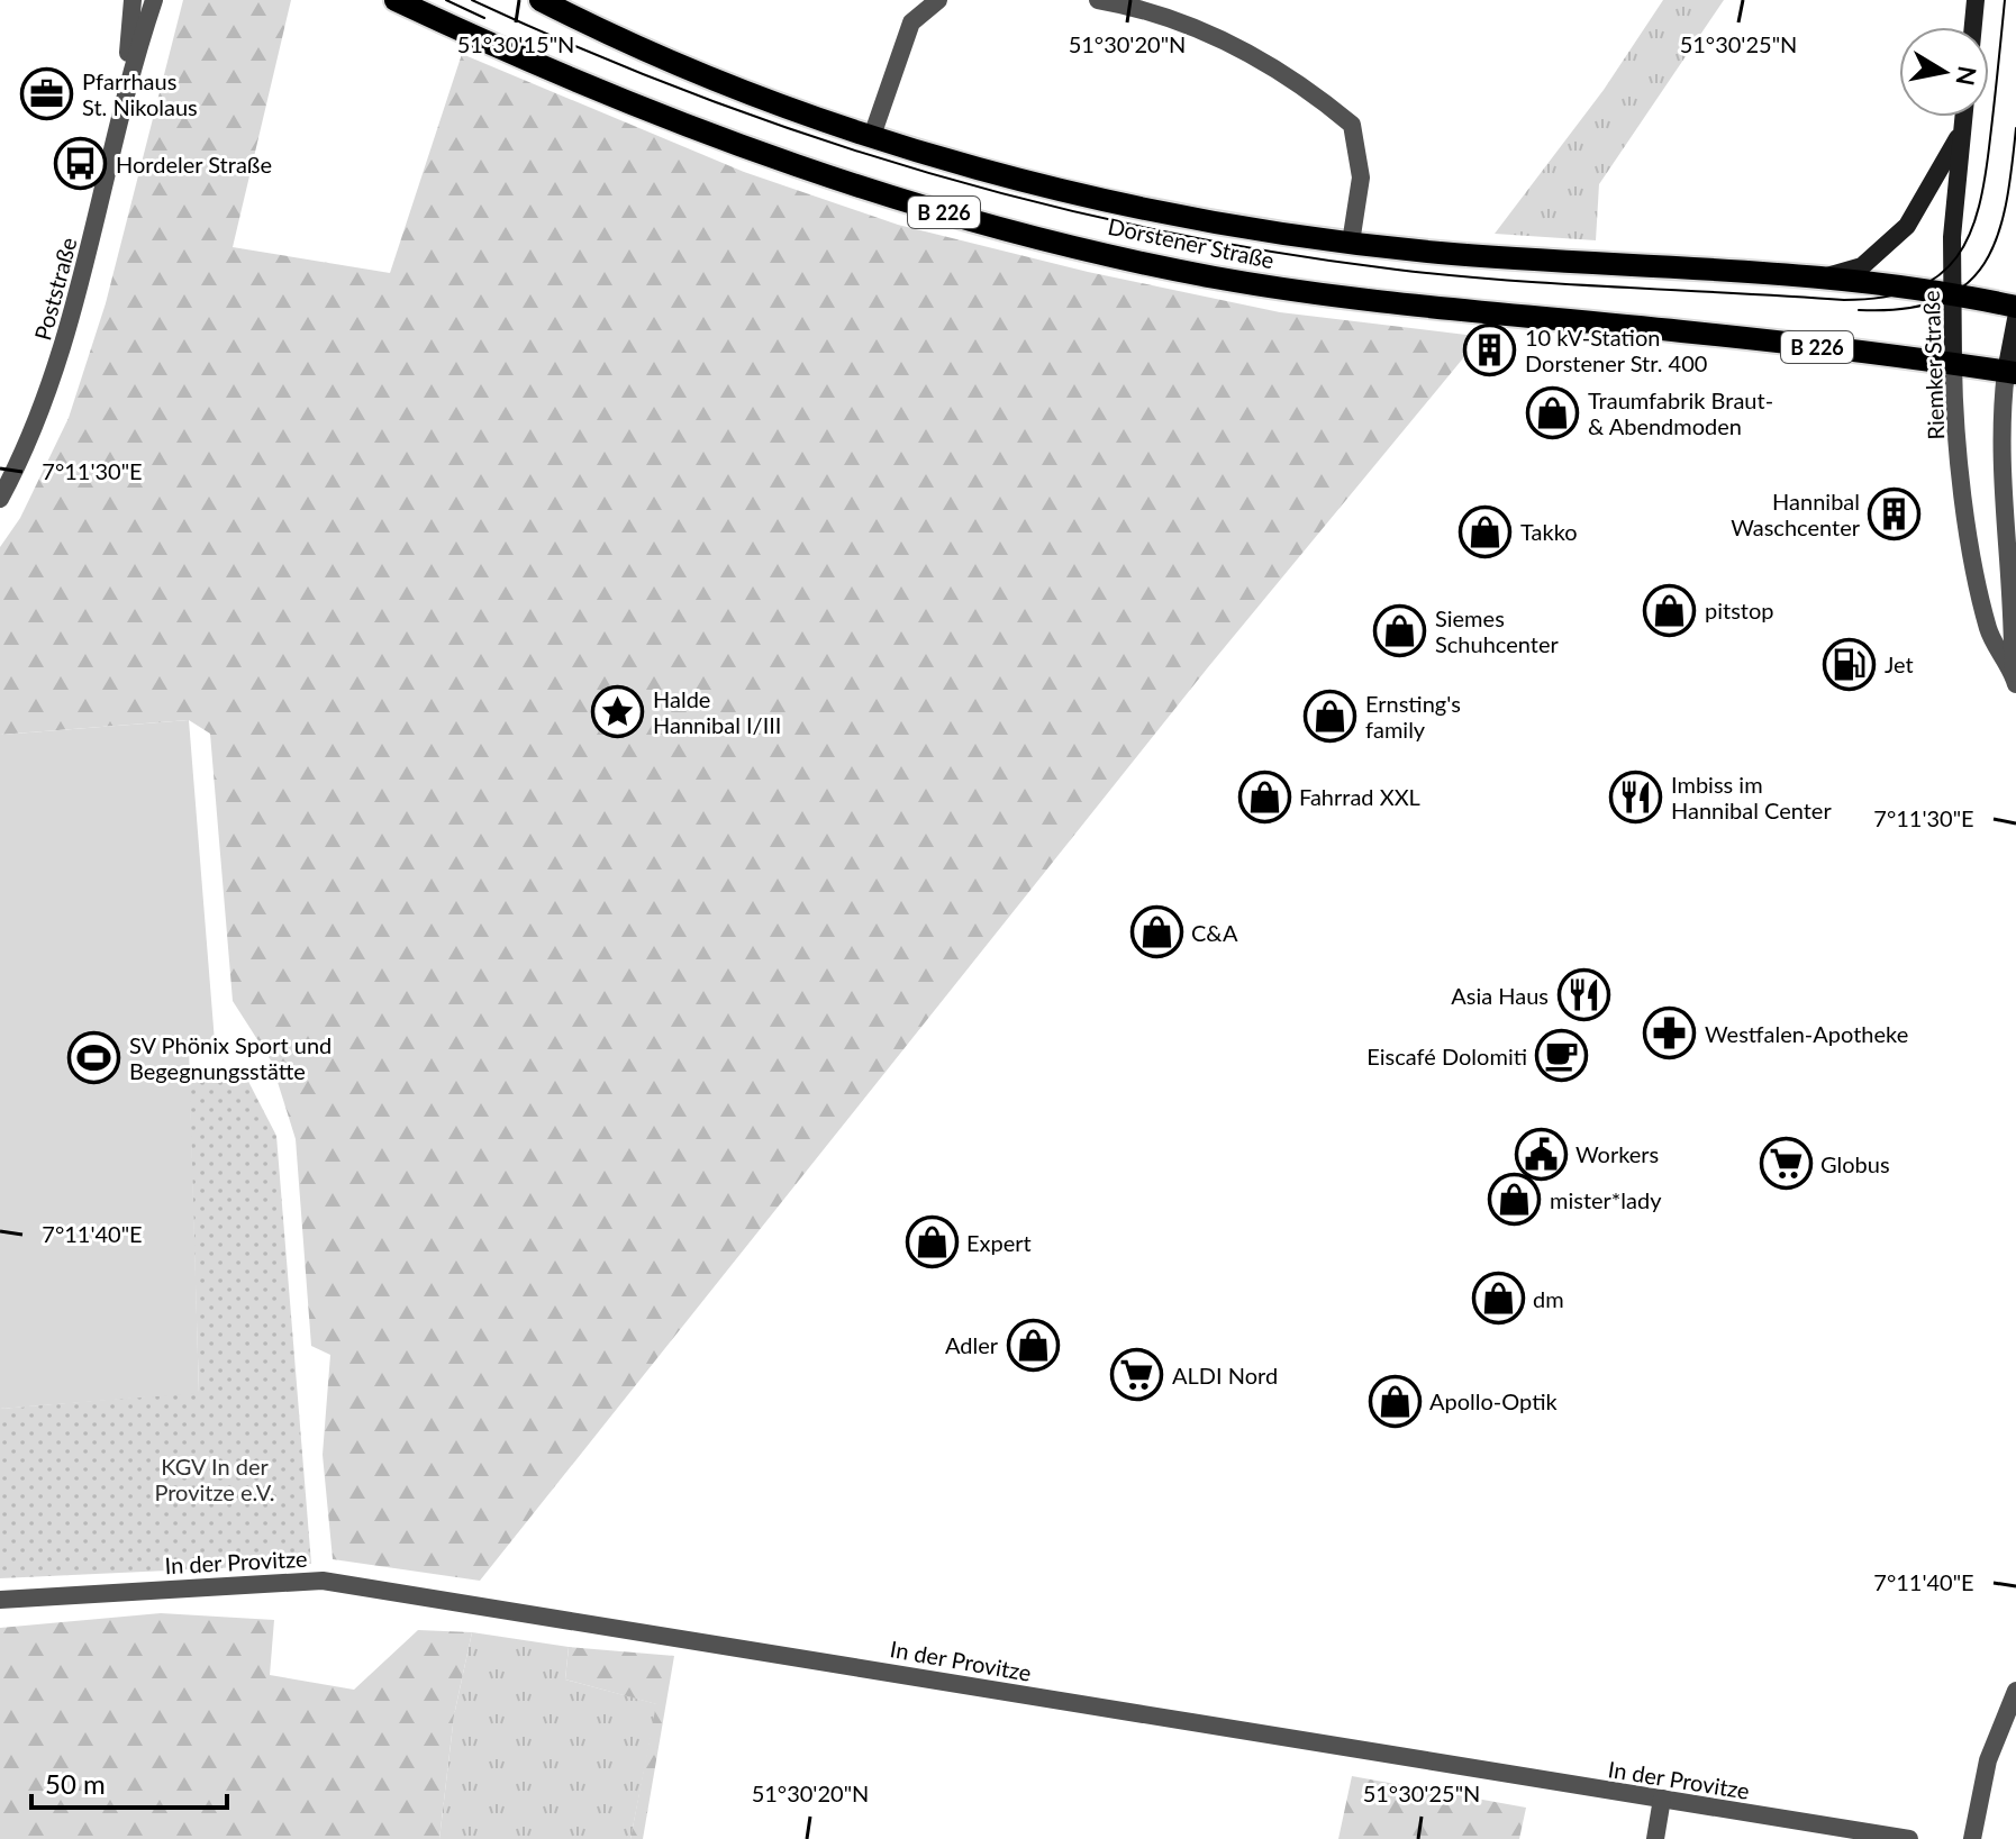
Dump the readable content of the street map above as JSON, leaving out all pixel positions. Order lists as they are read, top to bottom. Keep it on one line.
{"streets":{"main road":["B 226","Dorstener Straße","Riemker Straße"],"street":["Poststraße","In der Provitze"]},"crossings":[["Dorstener Straße","Riemker Straße"]],"parks":["KGV In der Provitze e.V."],"places":{"office":["Pfarrhaus St. Nikolaus"],"bus stop":["Hordeler Straße"],"building":["10 kV-Station Dorstener Str. 400","Hannibal Waschcenter"],"shop":["Traumfabrik Braut- & Abendmoden","Takko","pitstop","Siemes Schuhcenter","Ernsting's family","Fahrrad XXL","C&A","mister*lady","Expert","dm","Adler","Apollo-Optik"],"fuel station":["Jet"],"place":["Halde Hannibal I/III"],"restaurant":["Imbiss im Hannibal Center","Asia Haus"],"pharmacy":["Westfalen-Apotheke"],"cafe":["Eiscafé Dolomiti"],"sports":["SV Phönix Sport und Begegnungsstätte"],"public building":["Workers"],"supermarket":["Globus","ALDI Nord"]},"scale_bar":"50 m","north":"right","coordinates":["51°30'15\"N","51°30'20\"N","51°30'25\"N","7°11'30\"E","7°11'40\"E"]}
